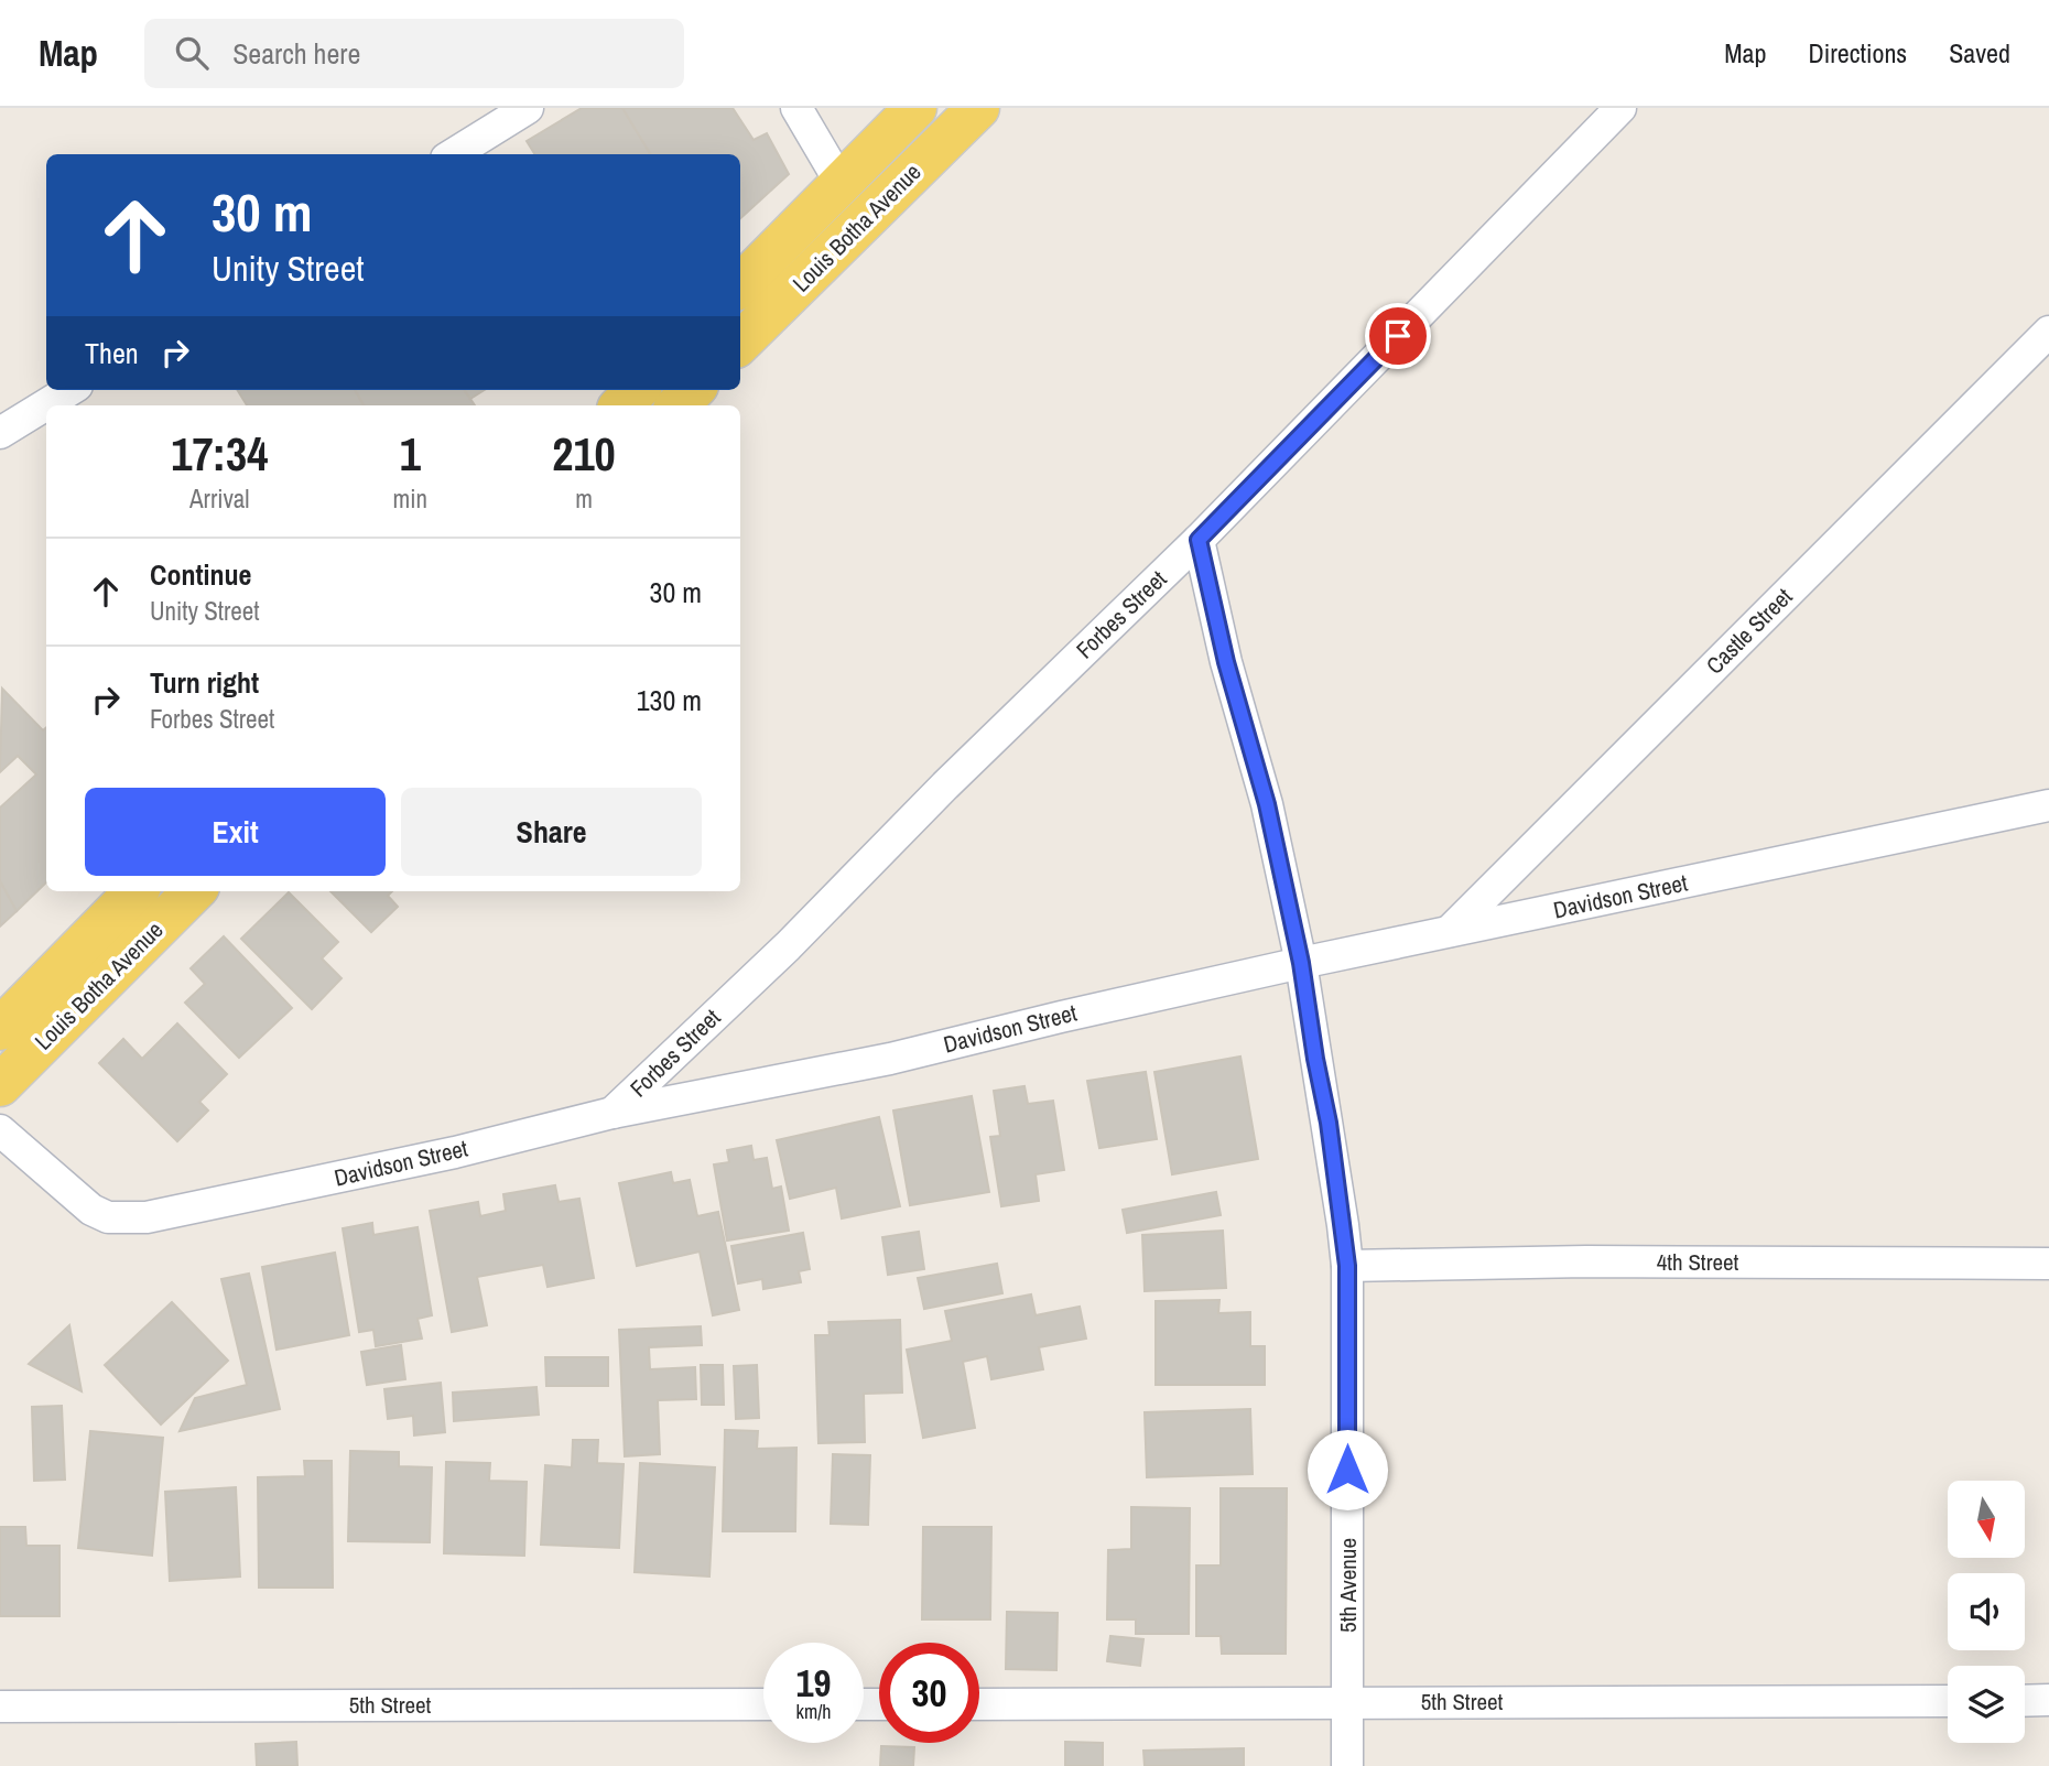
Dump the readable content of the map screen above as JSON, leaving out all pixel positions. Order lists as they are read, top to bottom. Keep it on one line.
{"streets":{"main road":["Louis Botha Avenue"],"street":["Forbes Street","Castle Street","Davidson Street","4th Street","5th Avenue","5th Street"]},"crossings":[["Forbes Street","Davidson Street"],["Forbes Street","5th Avenue"],["Castle Street","Davidson Street"],["Davidson Street","5th Avenue"],["4th Street","5th Avenue"],["5th Avenue","5th Street"]],"north":"bottom","page":{"header":"Map","search":"Search here","nav":["Map","Directions","Saved"],"turn":["30 m","Unity Street"],"then":"Then","eta":["17:34","Arrival","1","min","210","m"],"list":[{"name":"Continue","note":"Unity Street","value":"30 m"},{"name":"Turn right","note":"Forbes Street","value":"130 m"}],"buttons":["Exit","Share"],"speed":"19 km/h","limit":"30"}}
